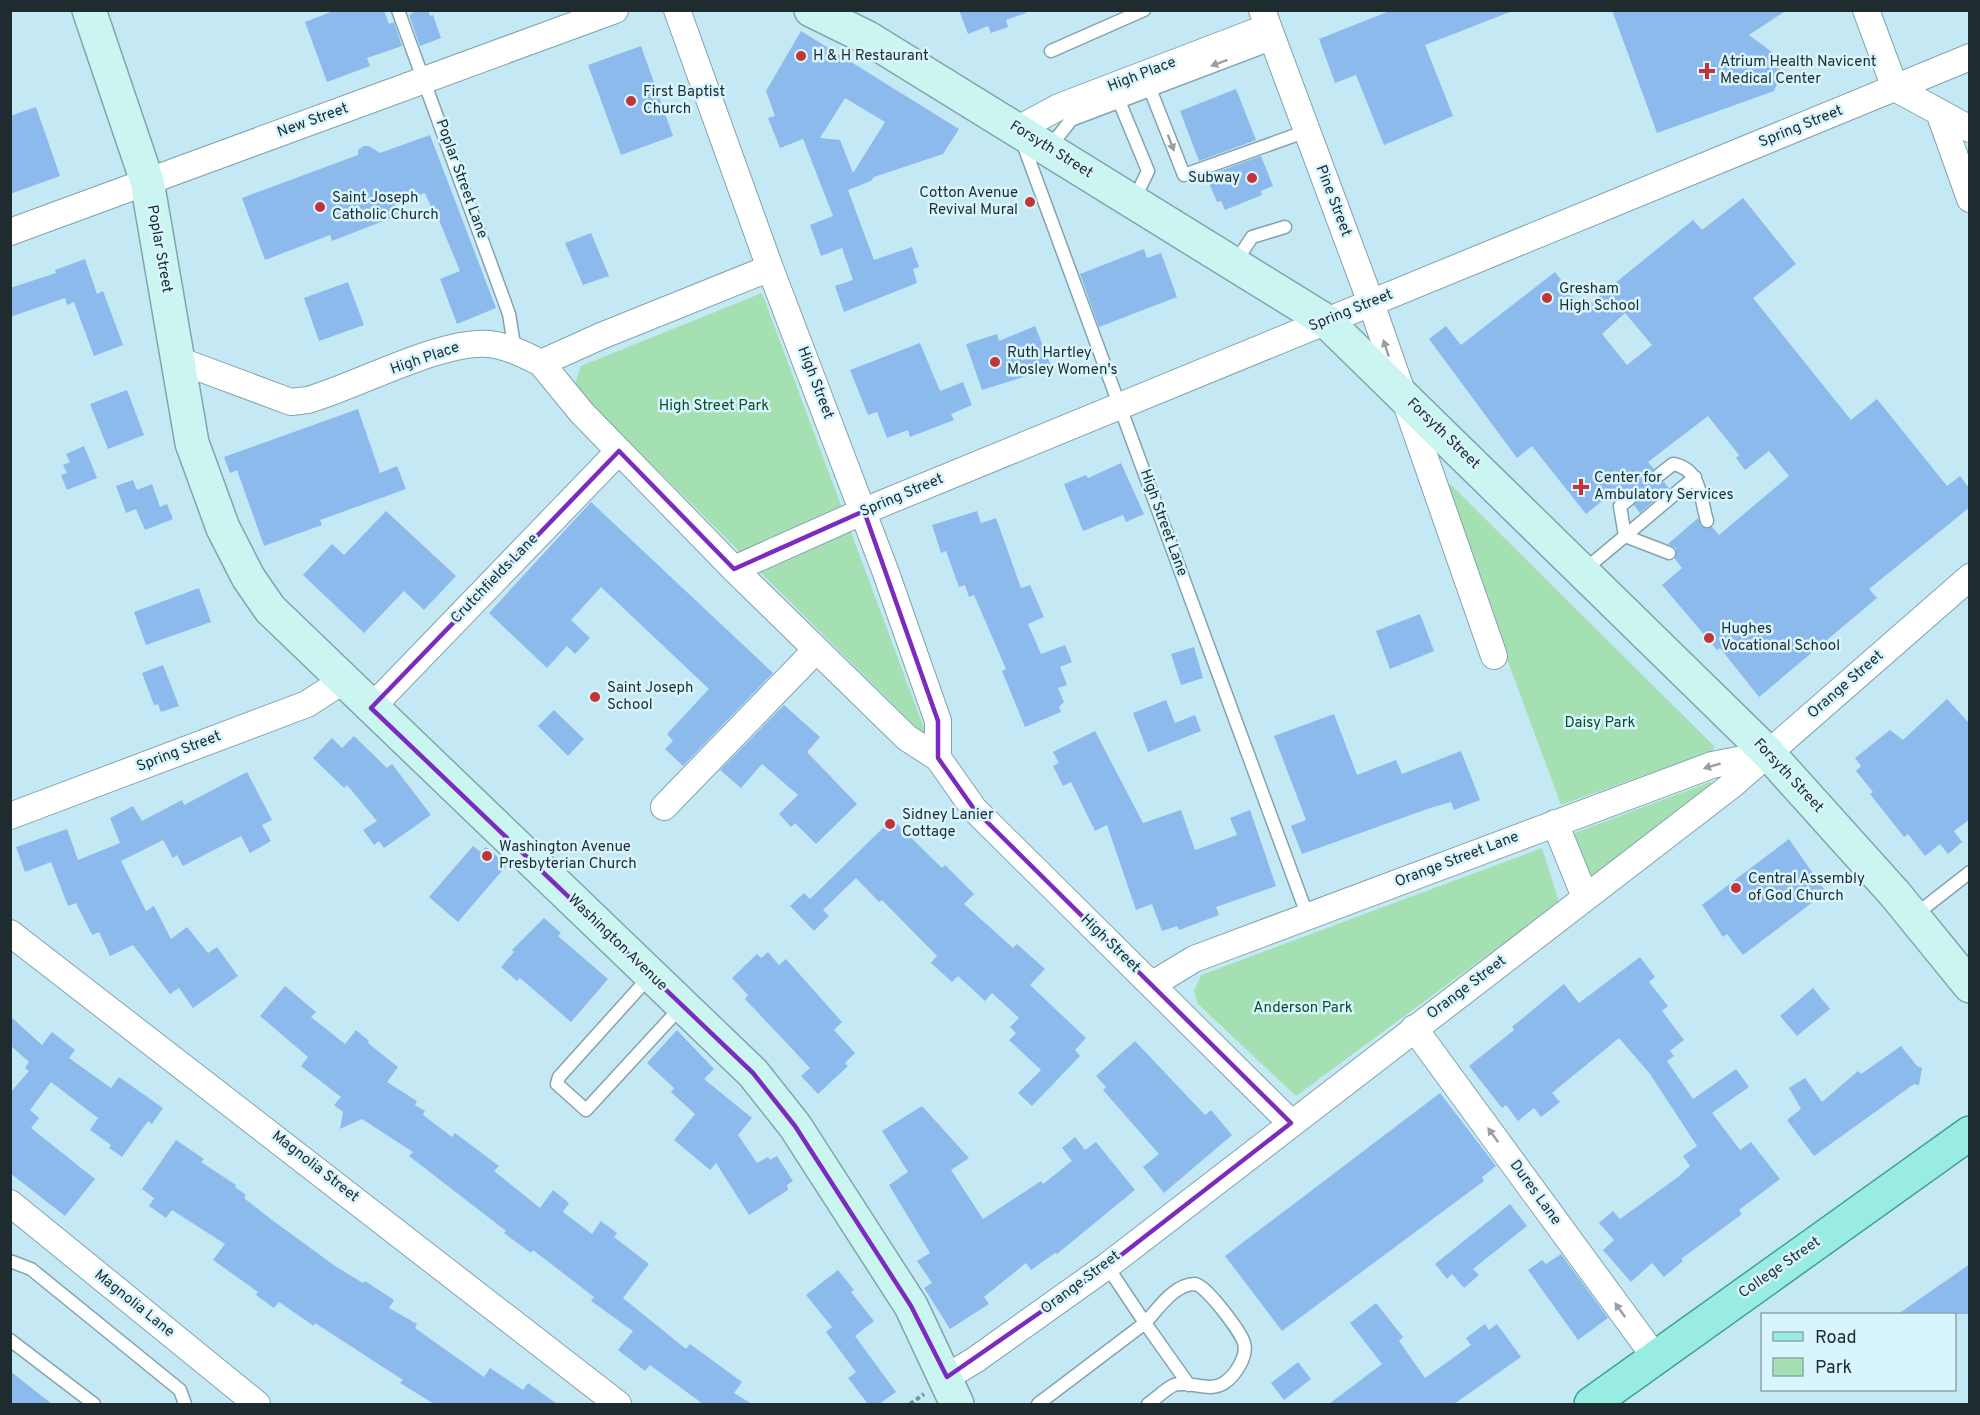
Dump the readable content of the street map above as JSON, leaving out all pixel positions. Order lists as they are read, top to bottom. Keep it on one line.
{"streets":{"main road":["College Street"],"street":["High Place","New Street","Spring Street","Forsyth Street","Pine Street","Poplar Street","High Street","Crutchfields Lane","Orange Street","Orange Street Lane","Washington Avenue","Magnolia Street","Dures Lane","Magnolia Lane"],"lane":["Poplar Street Lane","High Street Lane"]},"crossings":[["High Place","Forsyth Street"],["High Place","Poplar Street Lane"],["High Place","Pine Street"],["High Place","Poplar Street"],["High Place","High Street"],["High Place","High Street Lane"],["New Street","Poplar Street Lane"],["New Street","Poplar Street"],["Spring Street","Forsyth Street"],["Spring Street","Pine Street"],["Spring Street","High Street"],["Spring Street","High Street Lane"],["Spring Street","Washington Avenue"],["Forsyth Street","Pine Street"],["Forsyth Street","High Street Lane"],["Forsyth Street","Orange Street"],["Forsyth Street","Orange Street Lane"],["Poplar Street","Washington Avenue"],["High Street","Crutchfields Lane"],["High Street","Orange Street"],["High Street","Orange Street Lane"],["High Street Lane","Orange Street Lane"],["Crutchfields Lane","Washington Avenue"],["Orange Street","Orange Street Lane"],["Orange Street","Washington Avenue"],["Orange Street","Dures Lane"],["Dures Lane","College Street"]],"one_way":["Dures Lane"],"parks":["High Street Park","Daisy Park","Anderson Park"],"places":{"other":["H & H Restaurant","First Baptist Church","Subway","Cotton Avenue Revival Mural","Saint Joseph Catholic Church","Gresham High School","Ruth Hartley Mosley Women's","Hughes Vocational School","Saint Joseph School","Sidney Lanier Cottage","Washington Avenue Presbyterian Church","Central Assembly of God Church"],"health":["Atrium Health Navicent Medical Center","Center for Ambulatory Services"]},"legend":["Road","Park"]}
